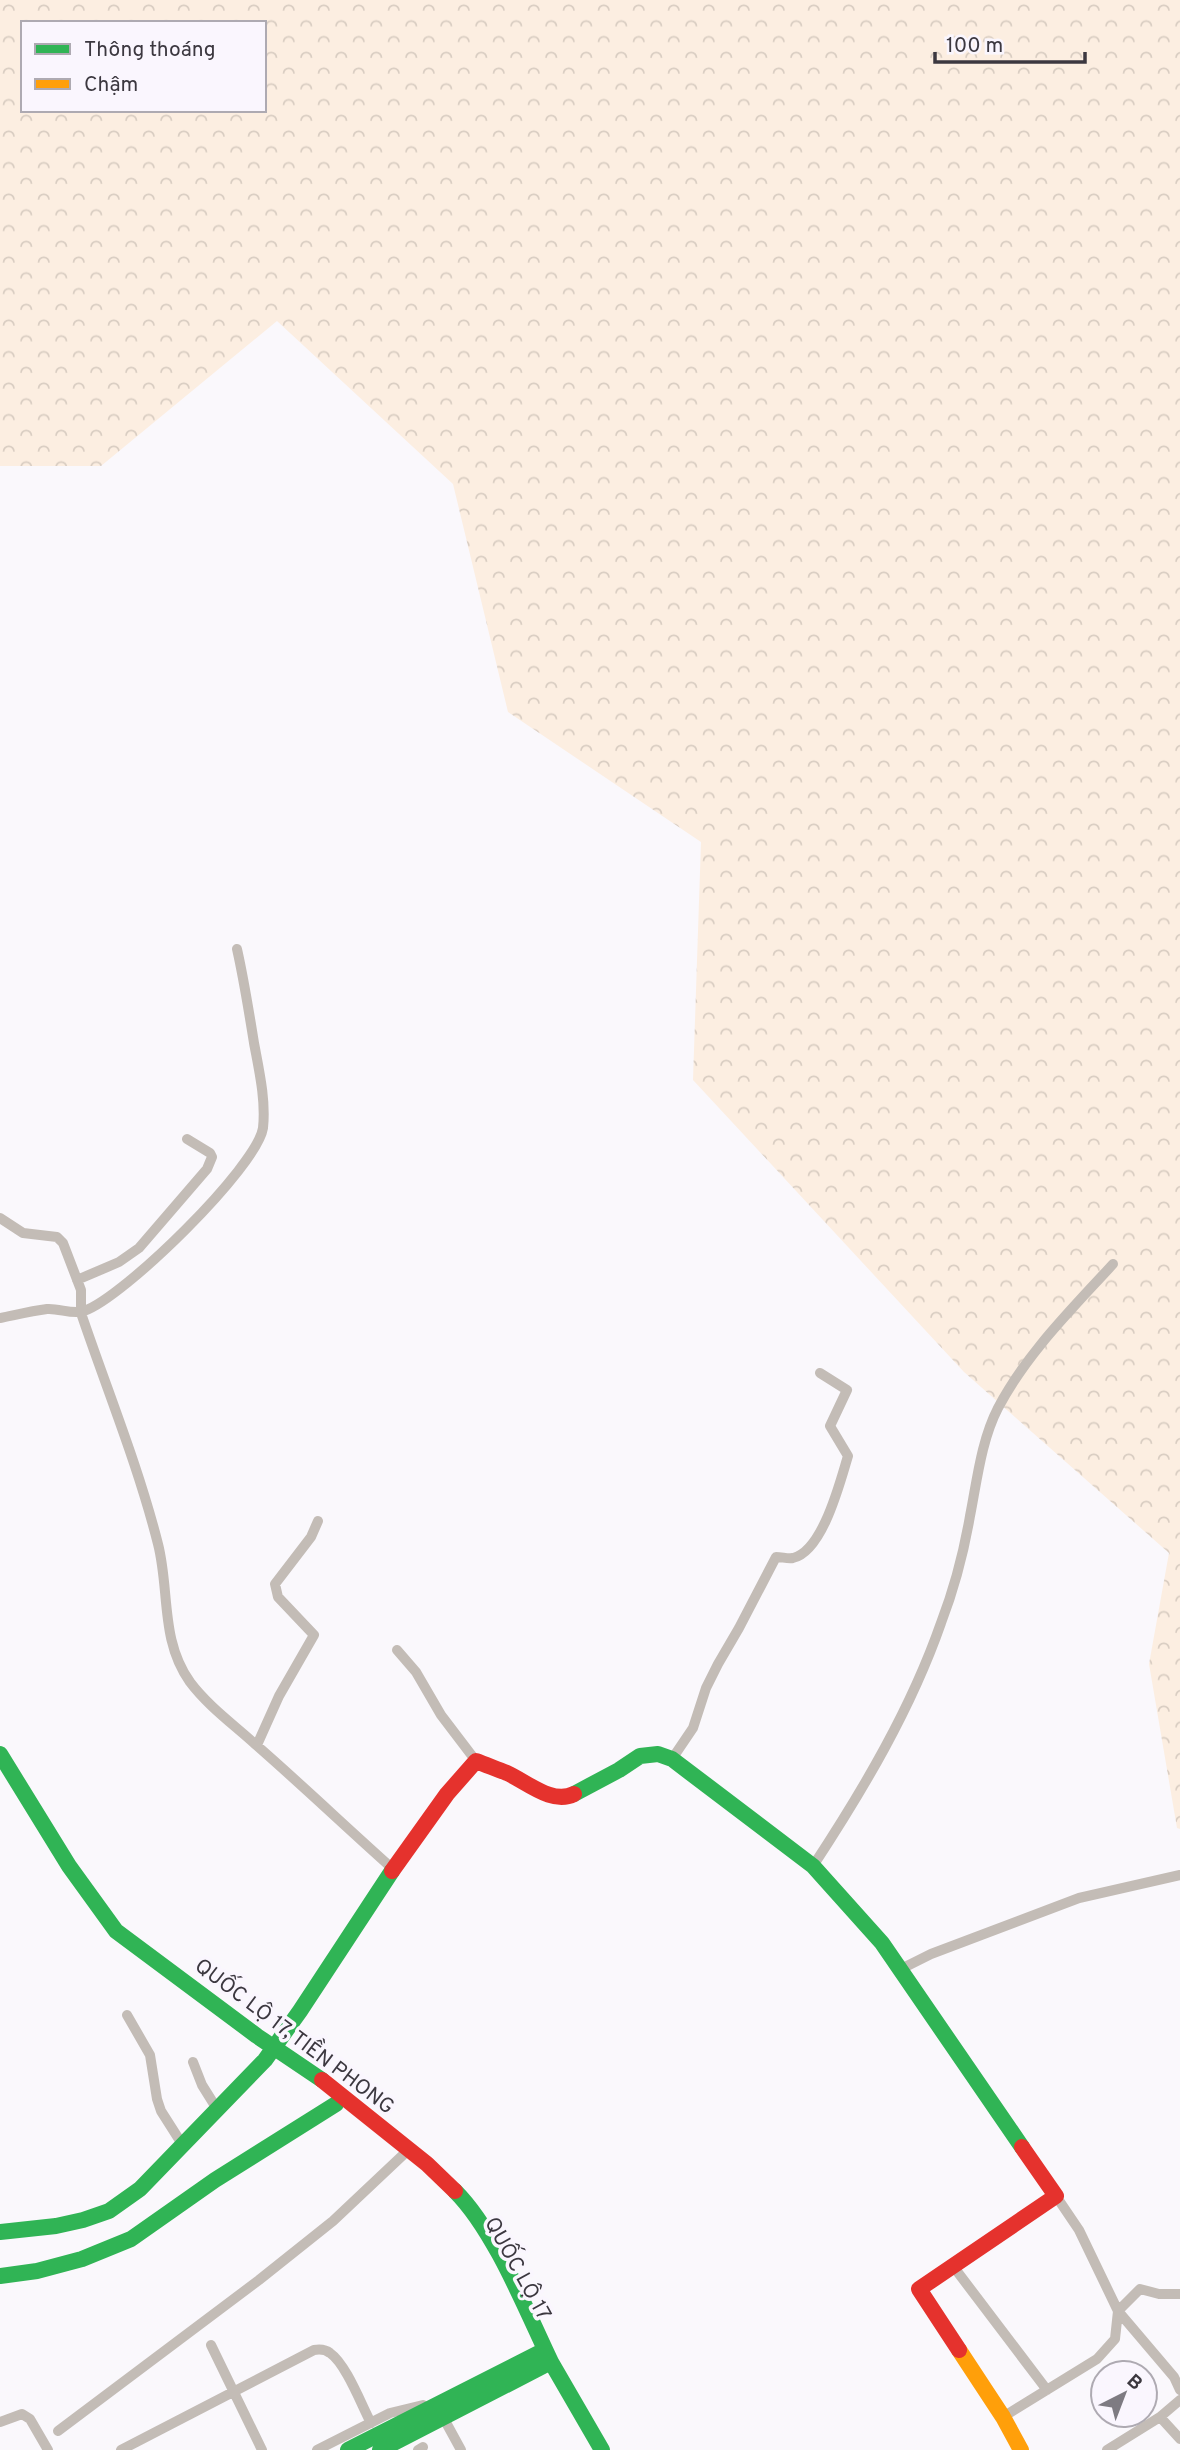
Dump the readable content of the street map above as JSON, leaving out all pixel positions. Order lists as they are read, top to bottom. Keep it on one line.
{"streets":{"main road":["QUỐC LỘ 17, TIỀN PHONG","QUỐC LỘ 17"]},"crossings":[["QUỐC LỘ 17, TIỀN PHONG","QUỐC LỘ 17"]],"legend":["Thông thoáng","Chậm"],"scale_bar":"100 m","north":"top right"}
